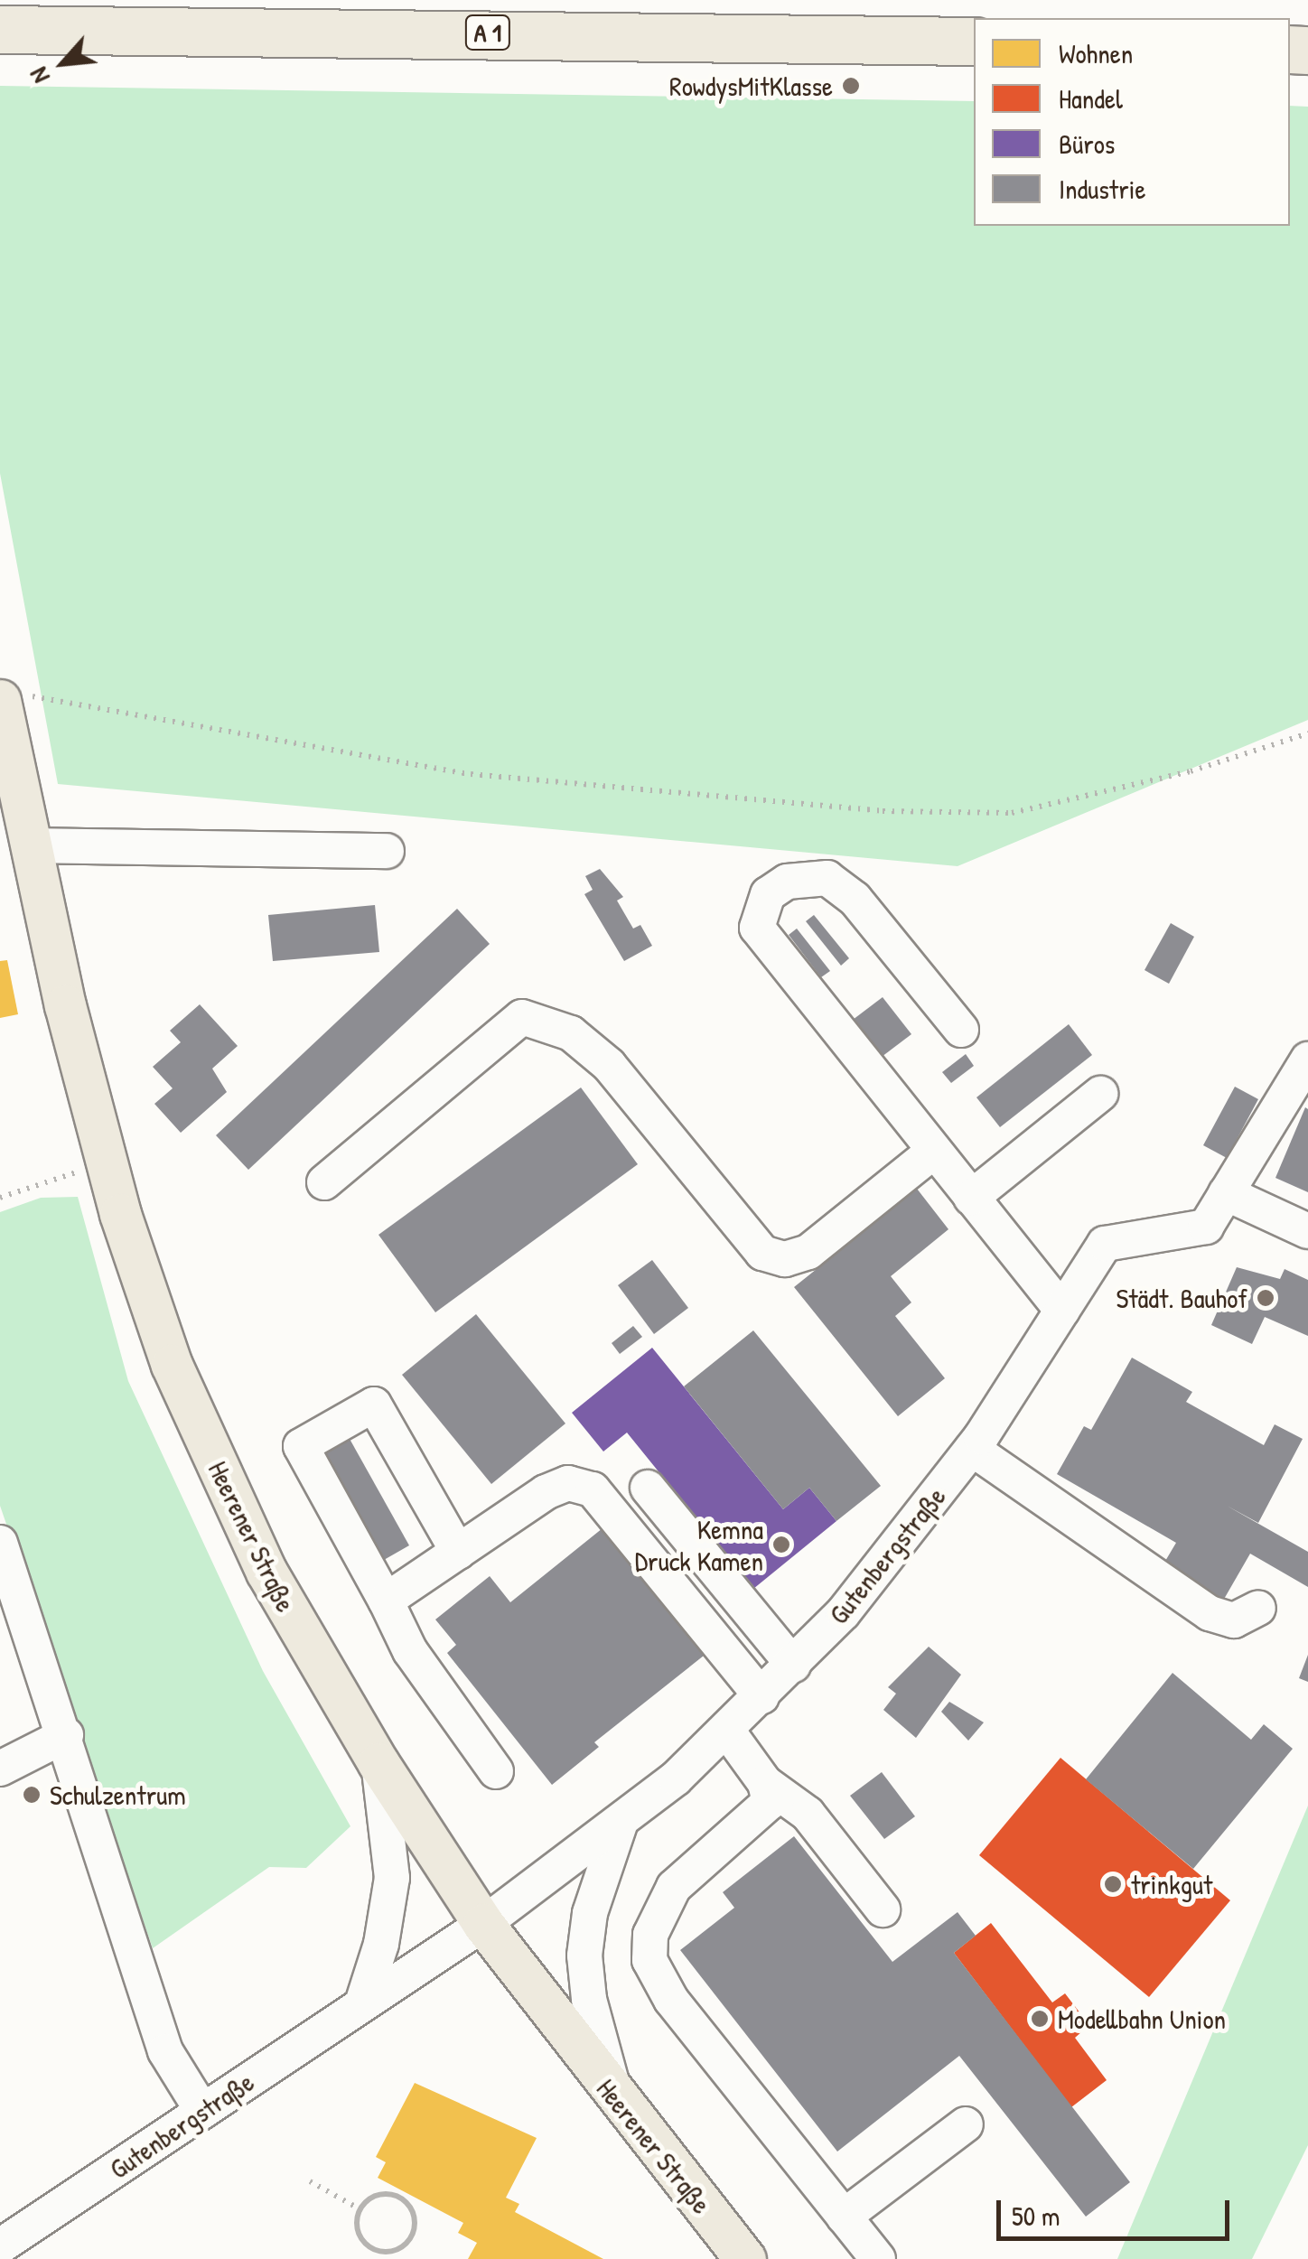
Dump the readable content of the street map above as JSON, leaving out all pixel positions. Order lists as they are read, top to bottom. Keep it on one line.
{"streets":{"highway":["A 1"],"main road":["Heerener Straße"],"street":["Gutenbergstraße"]},"crossings":[["Heerener Straße","Gutenbergstraße"]],"places":["RowdysMitKlasse","Städt. Bauhof","Kemna Druck Kamen","Schulzentrum","trinkgut","Modellbahn Union"],"legend":["Wohnen","Handel","Büros","Industrie"],"scale_bar":"50 m","north":"bottom left"}
